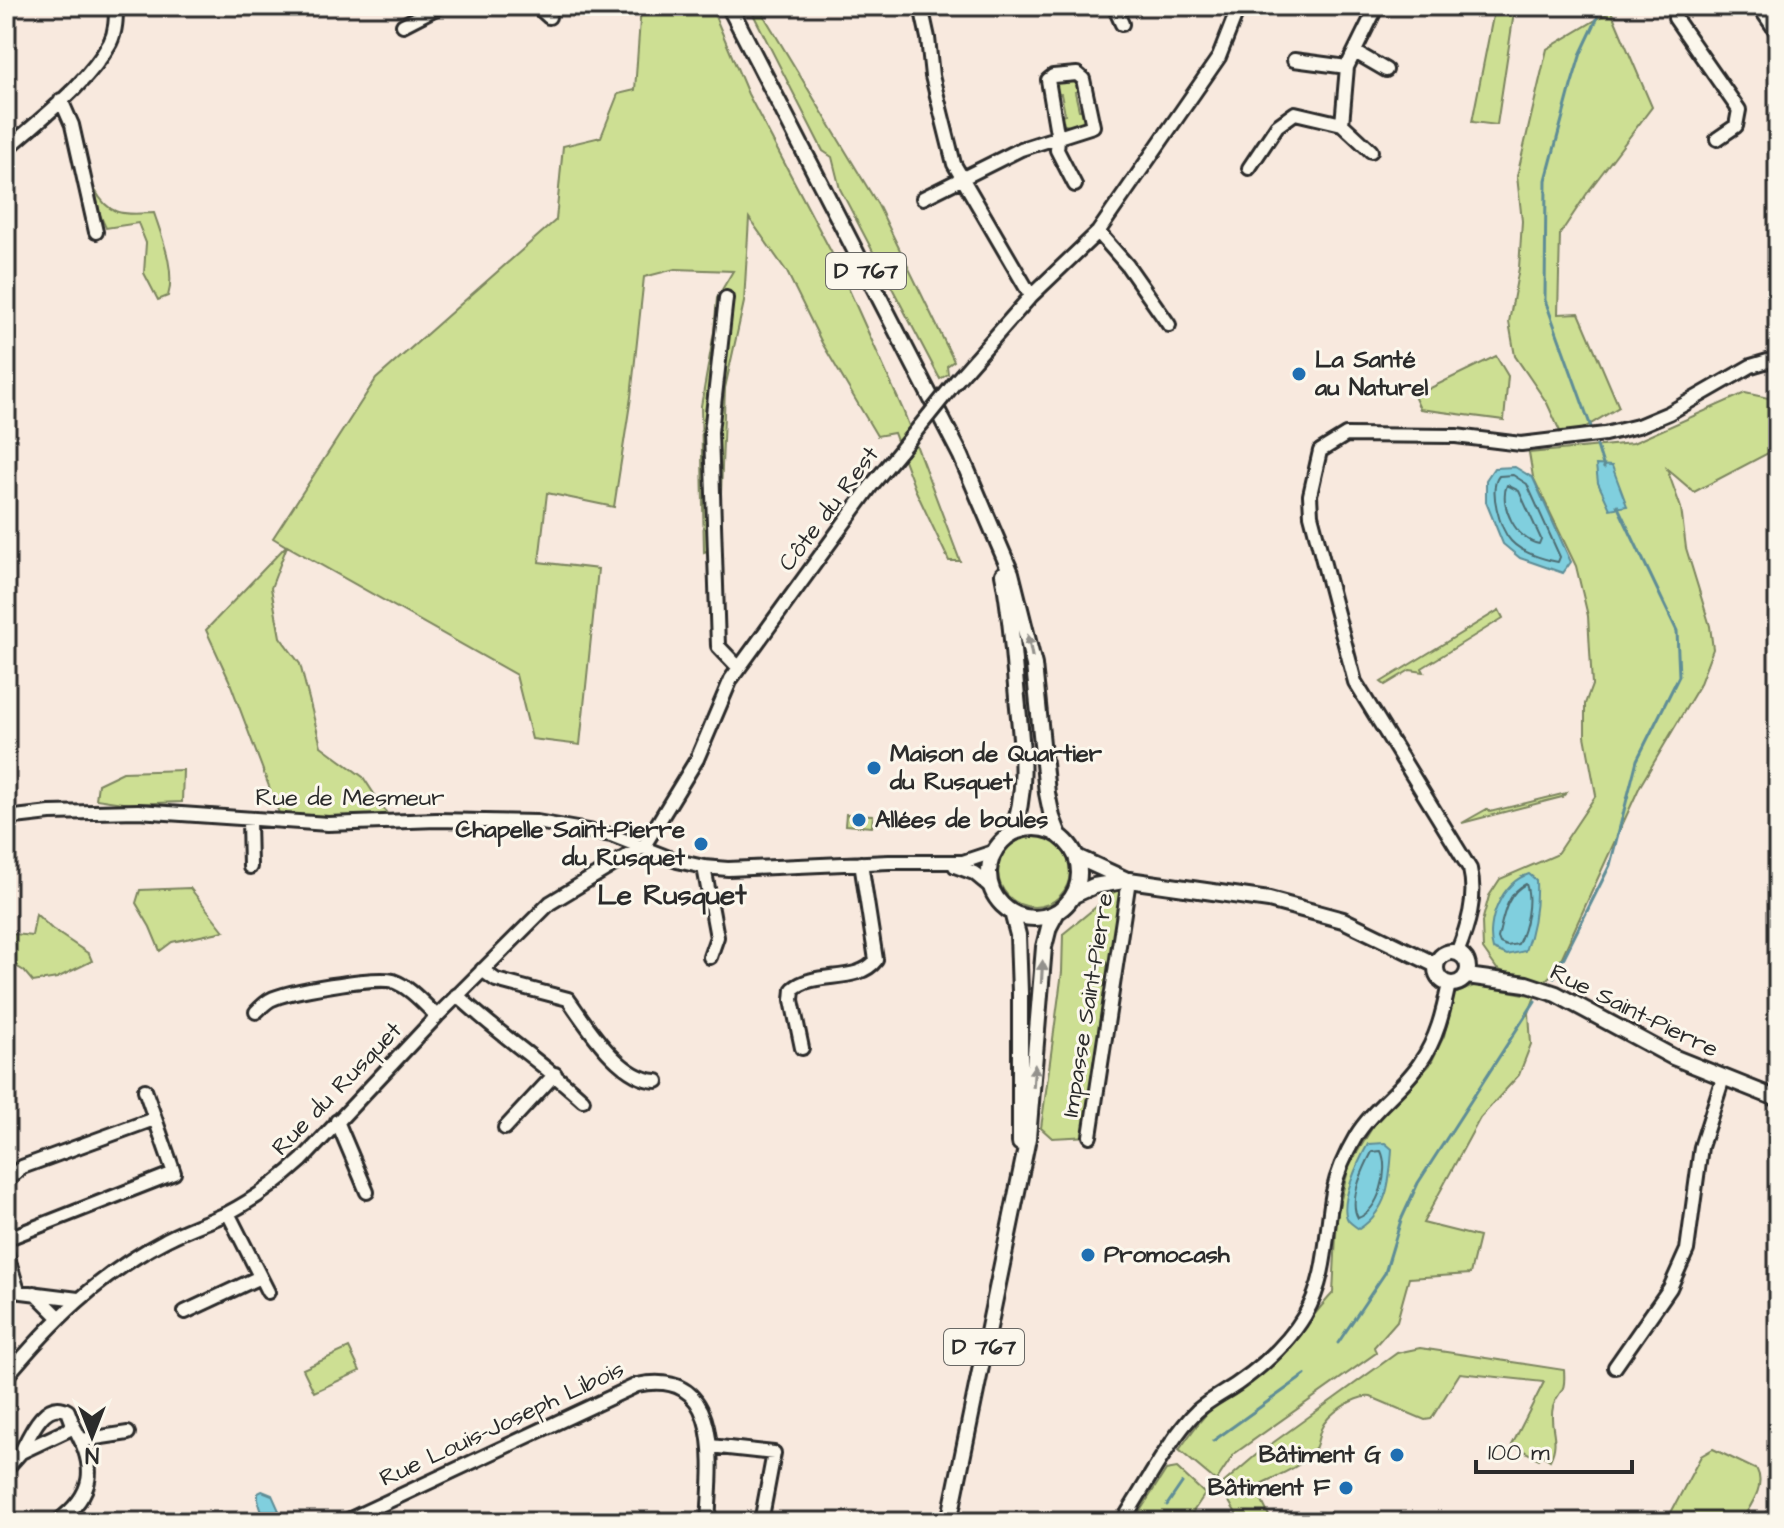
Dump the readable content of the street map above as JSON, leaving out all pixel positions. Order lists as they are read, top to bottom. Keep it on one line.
{"streets":{"main road":["D 767","Rue Saint-Pierre"],"street":["Côte du Rest","Rue de Mesmeur","Impasse Saint-Pierre","Rue du Rusquet","Rue Louis-Joseph Libois"]},"crossings":[["Côte du Rest","Rue de Mesmeur"],["Côte du Rest","Rue du Rusquet"],["Rue de Mesmeur","Rue du Rusquet"]],"districts":["Le Rusquet"],"places":["La Santé au Naturel","Maison de Quartier du Rusquet","Allées de boules","Chapelle Saint-Pierre du Rusquet","Promocash","Bâtiment G","Bâtiment F"],"scale_bar":"100 m","north":"bottom"}
